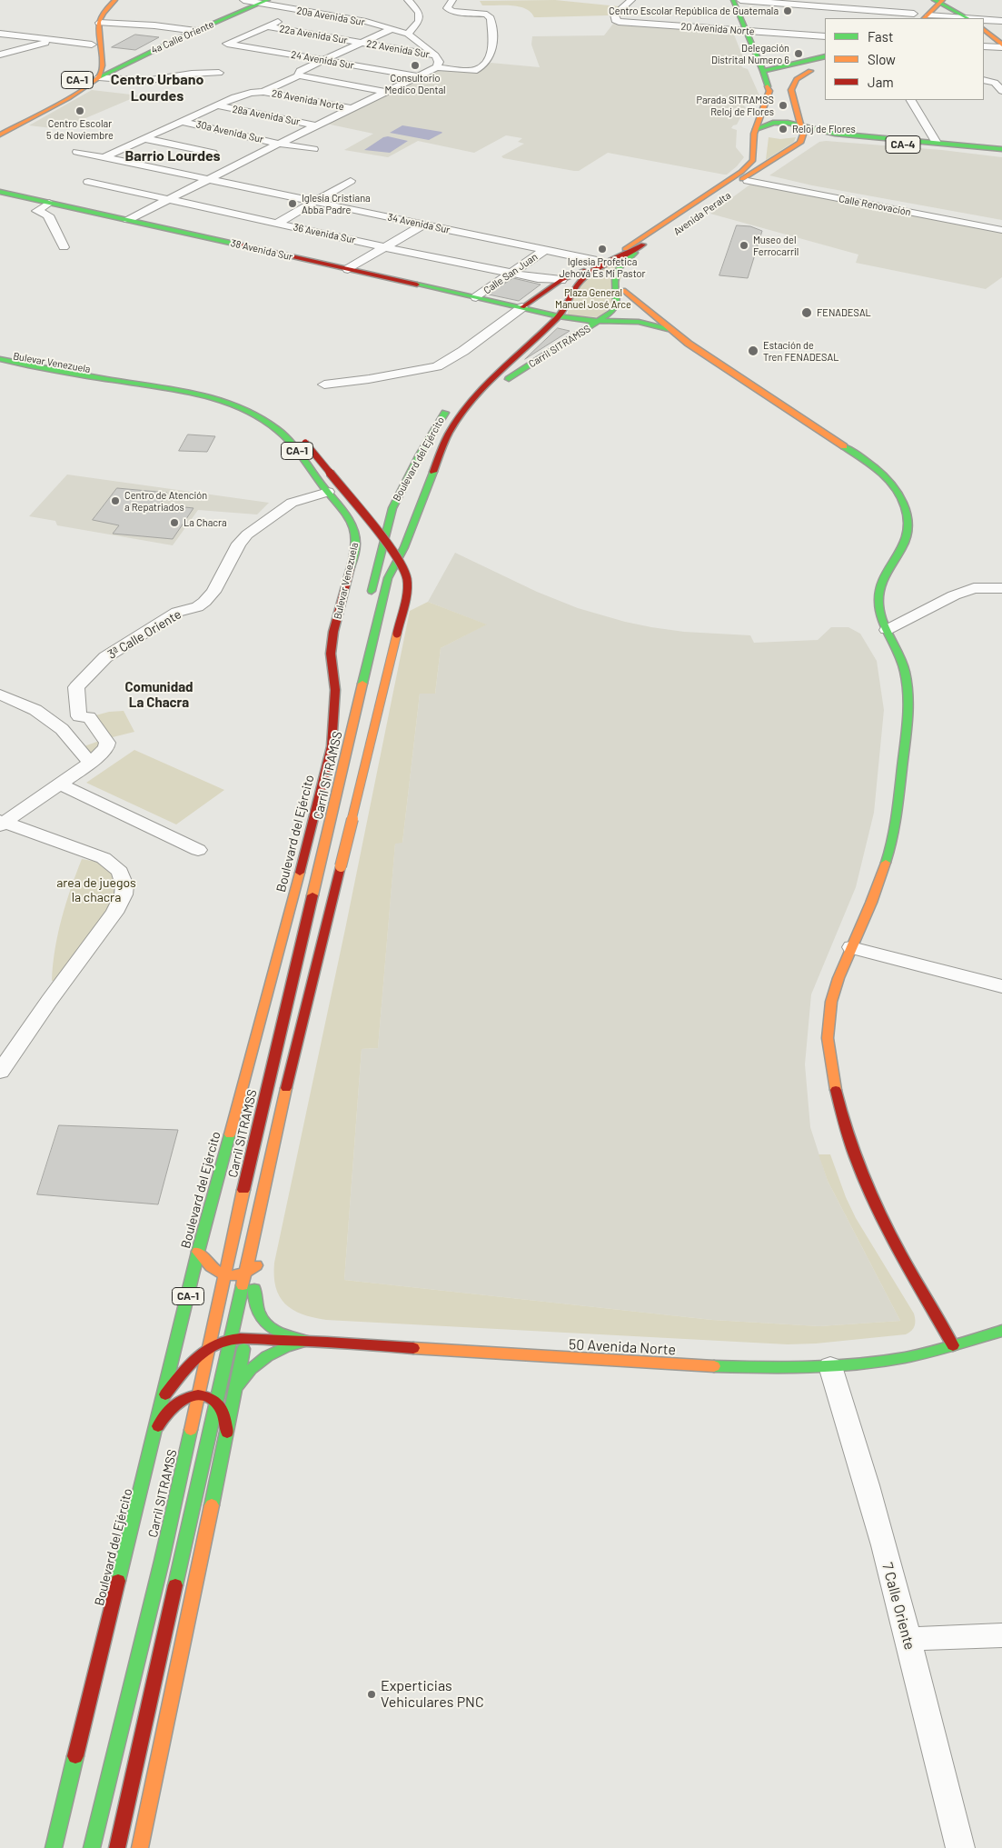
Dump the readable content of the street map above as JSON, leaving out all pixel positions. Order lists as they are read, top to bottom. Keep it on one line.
{"streets":{"main road":["4a Calle Oriente","CA-1","CA-4","Avenida Peralta","38 Avenida Sur","Carril SITRAMSS","Bulevar Venezuela","Boulevard del Ejército","50 Avenida Norte"],"street":["20a Avenida Sur","20 Avenida Norte","22a Avenida Sur","22 Avenida Sur","24 Avenida Sur","26 Avenida Norte","28a Avenida Sur","30a Avenida Sur","Calle Renovación","34 Avenida Sur","36 Avenida Sur","Calle San Juan","3ª Calle Oriente","7 Calle Oriente"]},"crossings":[["20a Avenida Sur","4a Calle Oriente"],["22a Avenida Sur","22 Avenida Sur"],["22a Avenida Sur","24 Avenida Sur"],["4a Calle Oriente","CA-1"],["CA-1","Bulevar Venezuela"],["CA-1","50 Avenida Norte"],["CA-4","Carril SITRAMSS"],["Calle Renovación","Carril SITRAMSS"],["Avenida Peralta","34 Avenida Sur"],["Avenida Peralta","36 Avenida Sur"],["Avenida Peralta","38 Avenida Sur"],["Avenida Peralta","Carril SITRAMSS"],["34 Avenida Sur","Calle San Juan"],["36 Avenida Sur","Calle San Juan"],["38 Avenida Sur","Calle San Juan"],["Bulevar Venezuela","Boulevard del Ejército"],["Bulevar Venezuela","3ª Calle Oriente"],["Boulevard del Ejército","50 Avenida Norte"],["50 Avenida Norte","7 Calle Oriente"]],"districts":["Centro Urbano Lourdes","Barrio Lourdes","Comunidad La Chacra"],"parks":["Plaza General Manuel José Arce","area de juegos la chacra"],"places":["Centro Escolar República de Guatemala","Delegación Distrital Numero 6","Consultorio Medico Dental","Parada SITRAMSS Reloj de Flores","Centro Escolar 5 de Noviembre","Reloj de Flores","Iglesia Cristiana Abba Padre","Museo del Ferrocarril","Iglesia Profetica Jehová Es Mi Pastor","FENADESAL","Estación de Tren FENADESAL","Centro de Atención a Repatriados","La Chacra","Experticias Vehiculares PNC"],"legend":["Fast","Slow","Jam"]}
